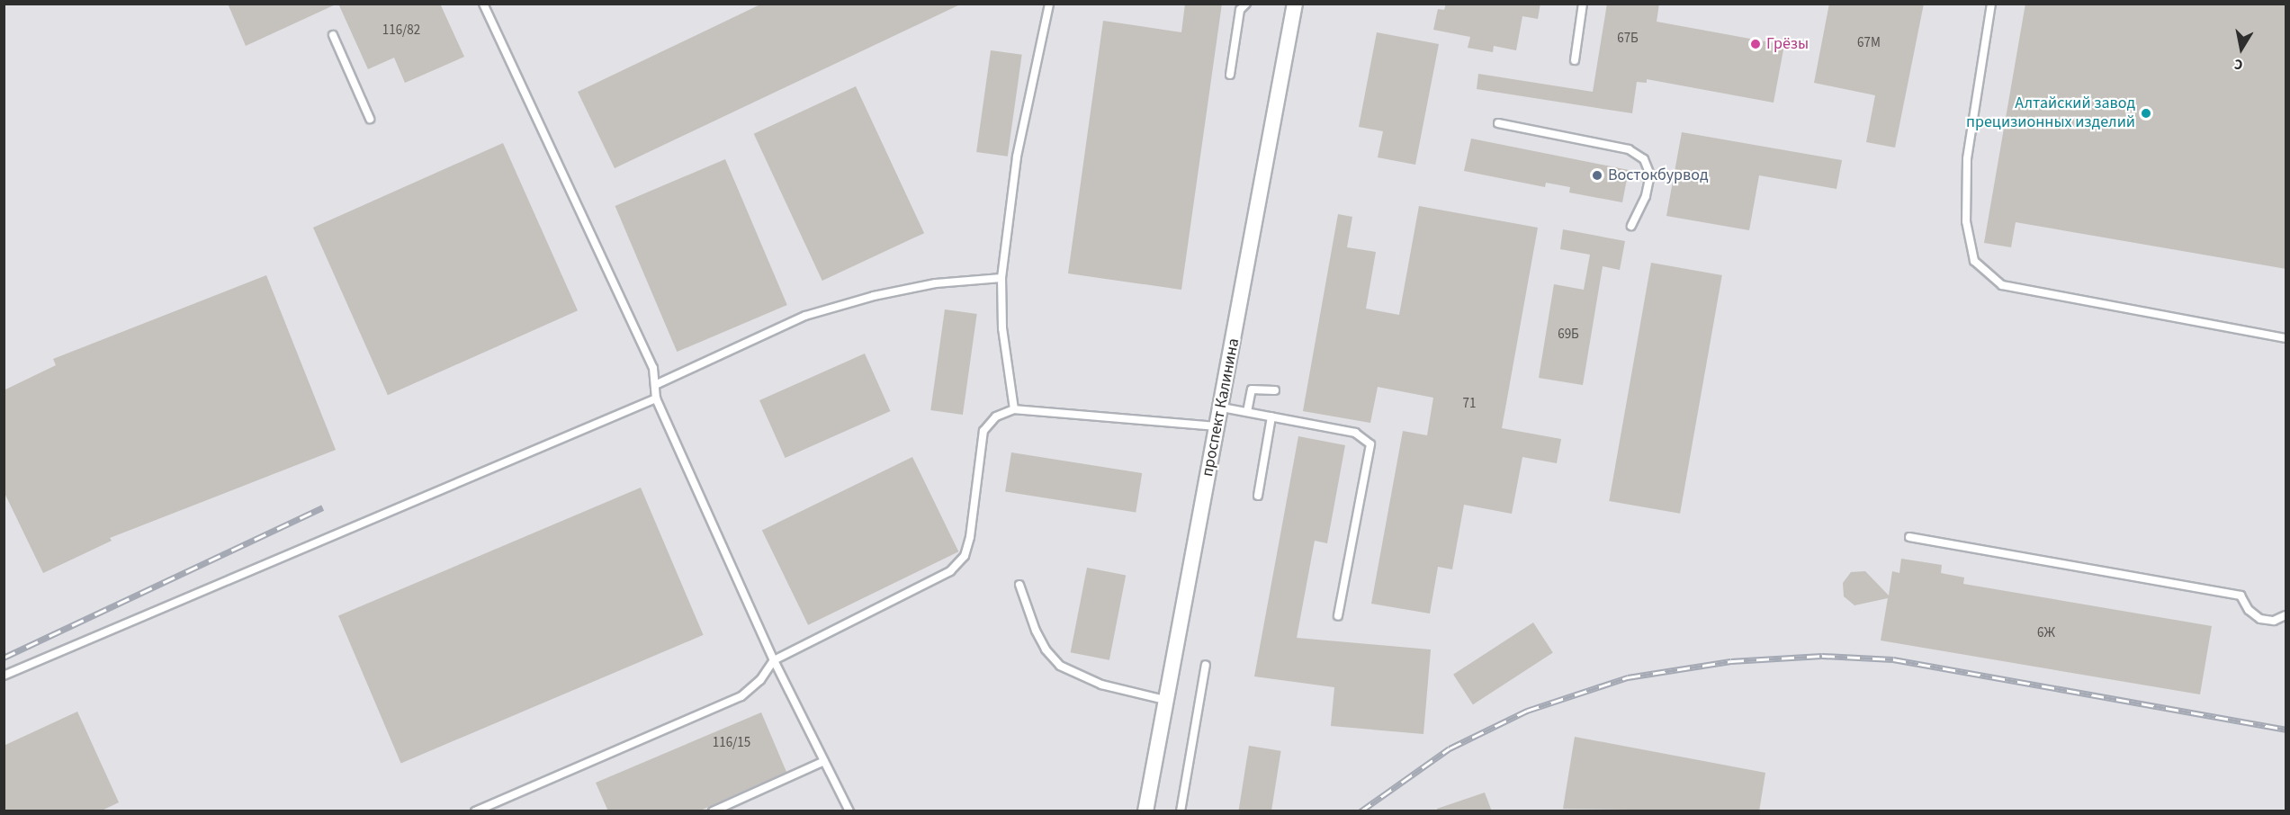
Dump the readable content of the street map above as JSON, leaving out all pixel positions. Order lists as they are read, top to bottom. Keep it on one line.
{"streets":{"street":["проспект Калинина"]},"places":["Грёзы","Алтайский завод прецизионных изделий","Востокбурвод"],"house_numbers":["116/82","67Б","67М","69Б","71","6Ж","116/15"],"north":"bottom"}
